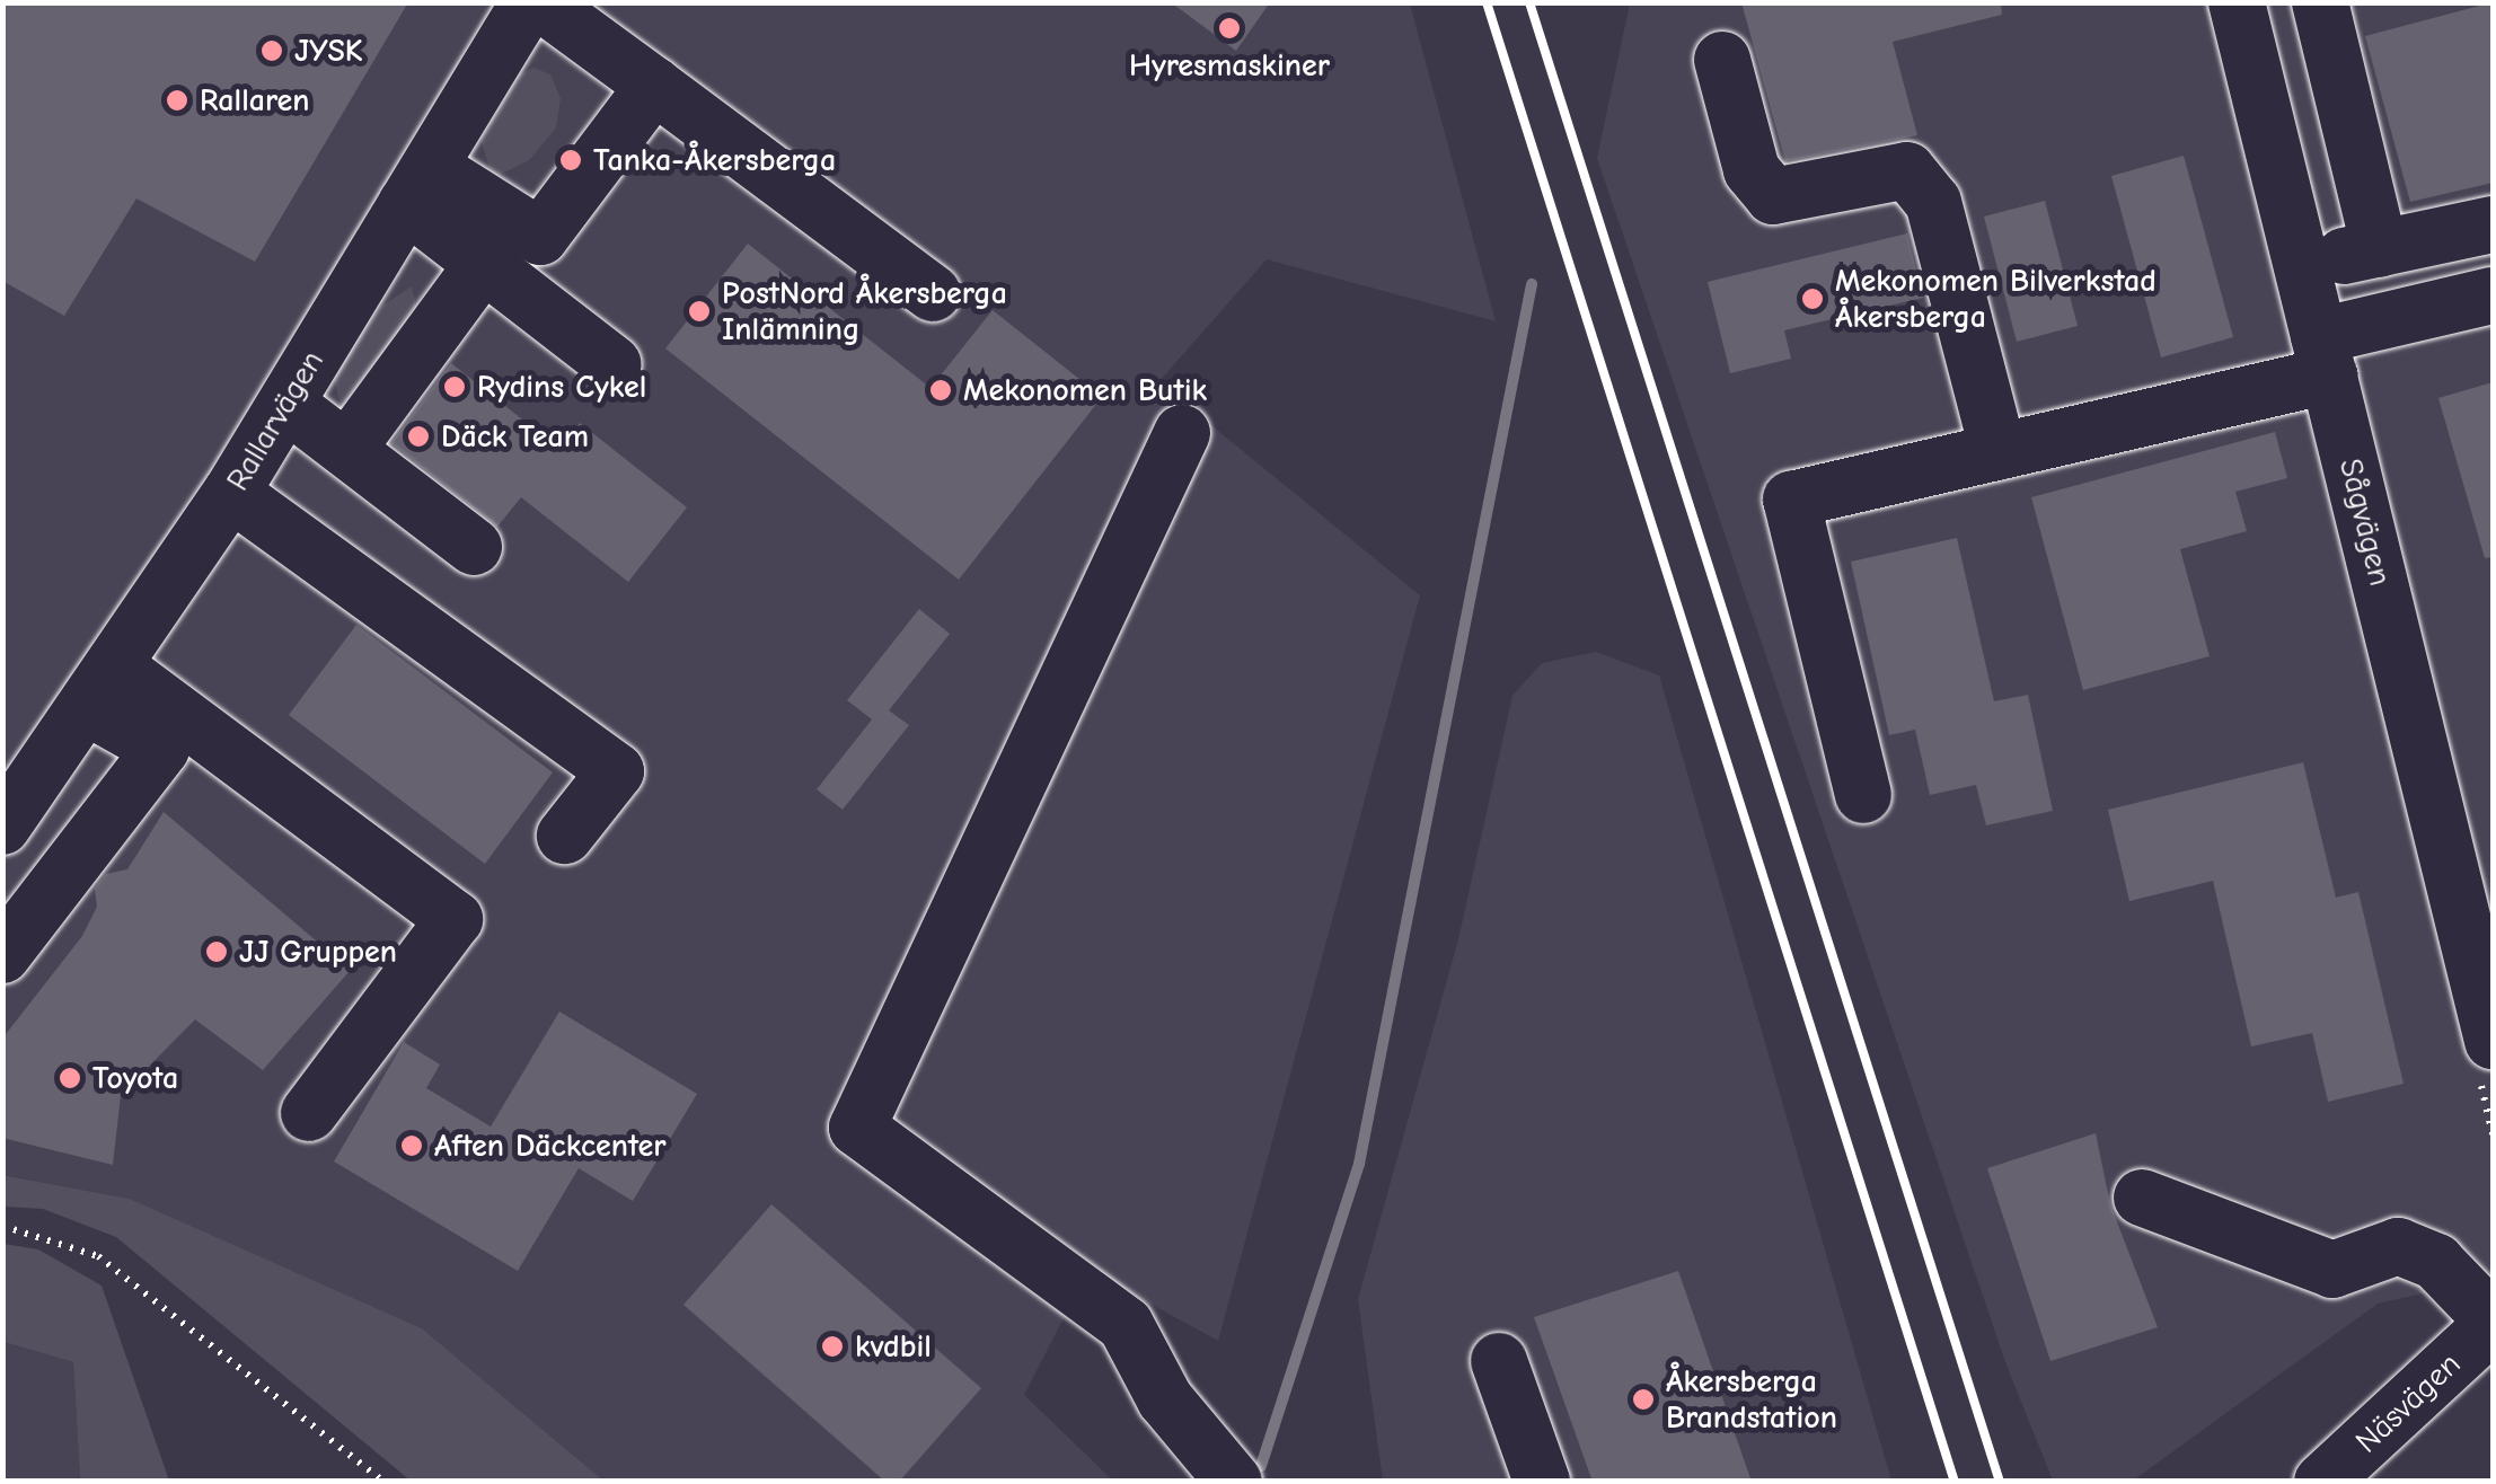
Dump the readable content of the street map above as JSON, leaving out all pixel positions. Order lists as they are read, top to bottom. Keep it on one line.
{"streets":{"street":["Rallarvägen","Sågvägen","Näsvägen"]},"places":["Hyresmaskiner","JYSK","Rallaren","Tanka-Åkersberga","Mekonomen Bilverkstad Åkersberga","PostNord Åkersberga Inlämning","Rydins Cykel","Mekonomen Butik","Däck Team","JJ Gruppen","Toyota","Aften Däckcenter","kvdbil","Åkersberga Brandstation"]}
